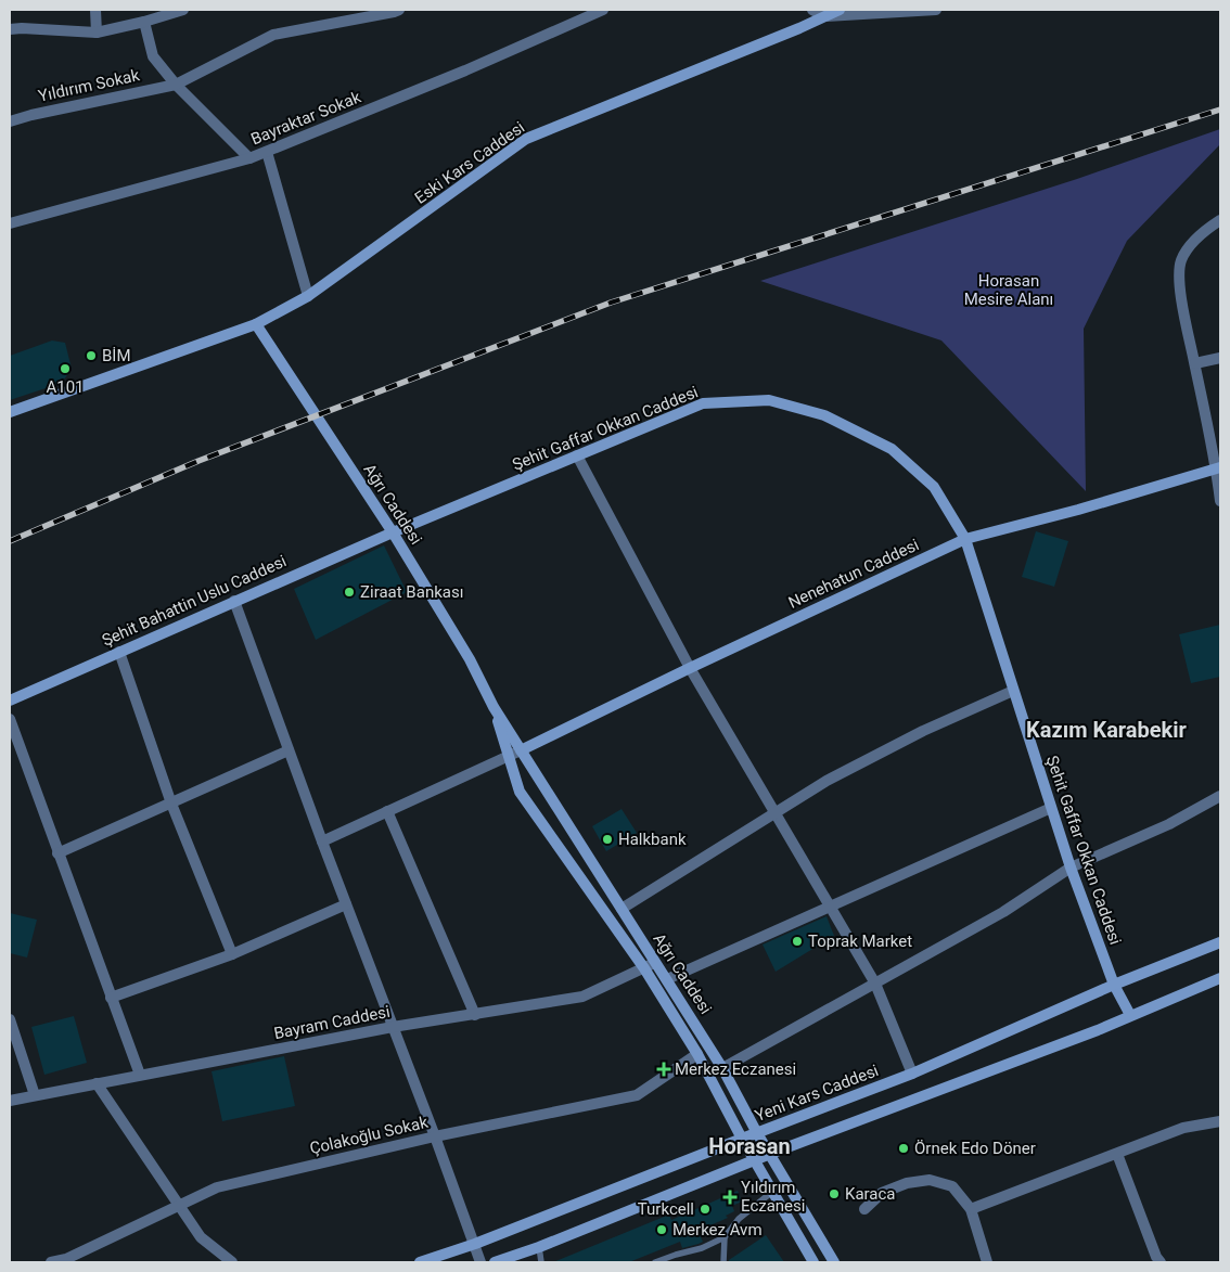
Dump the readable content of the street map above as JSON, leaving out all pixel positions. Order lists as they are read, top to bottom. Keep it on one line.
{"streets":{"main road":["Eski Kars Caddesi","Şehit Gaffar Okkan Caddesi","Ağrı Caddesi","Nenehatun Caddesi","Şehit Bahattin Uslu Caddesi","Yeni Kars Caddesi"],"street":["Yıldırım Sokak","Bayraktar Sokak","Bayram Caddesi","Çolakoğlu Sokak"]},"crossings":[["Eski Kars Caddesi","Ağrı Caddesi"],["Şehit Gaffar Okkan Caddesi","Ağrı Caddesi"],["Şehit Gaffar Okkan Caddesi","Nenehatun Caddesi"],["Şehit Gaffar Okkan Caddesi","Şehit Bahattin Uslu Caddesi"],["Şehit Gaffar Okkan Caddesi","Yeni Kars Caddesi"],["Ağrı Caddesi","Nenehatun Caddesi"],["Ağrı Caddesi","Şehit Bahattin Uslu Caddesi"],["Ağrı Caddesi","Bayram Caddesi"],["Ağrı Caddesi","Yeni Kars Caddesi"],["Ağrı Caddesi","Çolakoğlu Sokak"]],"districts":["Kazım Karabekir","Horasan"],"parks":["Horasan Mesire Alanı"],"places":{"other":["BİM","A101","Ziraat Bankası","Halkbank","Toprak Market","Örnek Edo Döner","Karaca","Turkcell","Merkez Avm"],"health":["Merkez Eczanesi","Yıldırım Eczanesi"]}}
